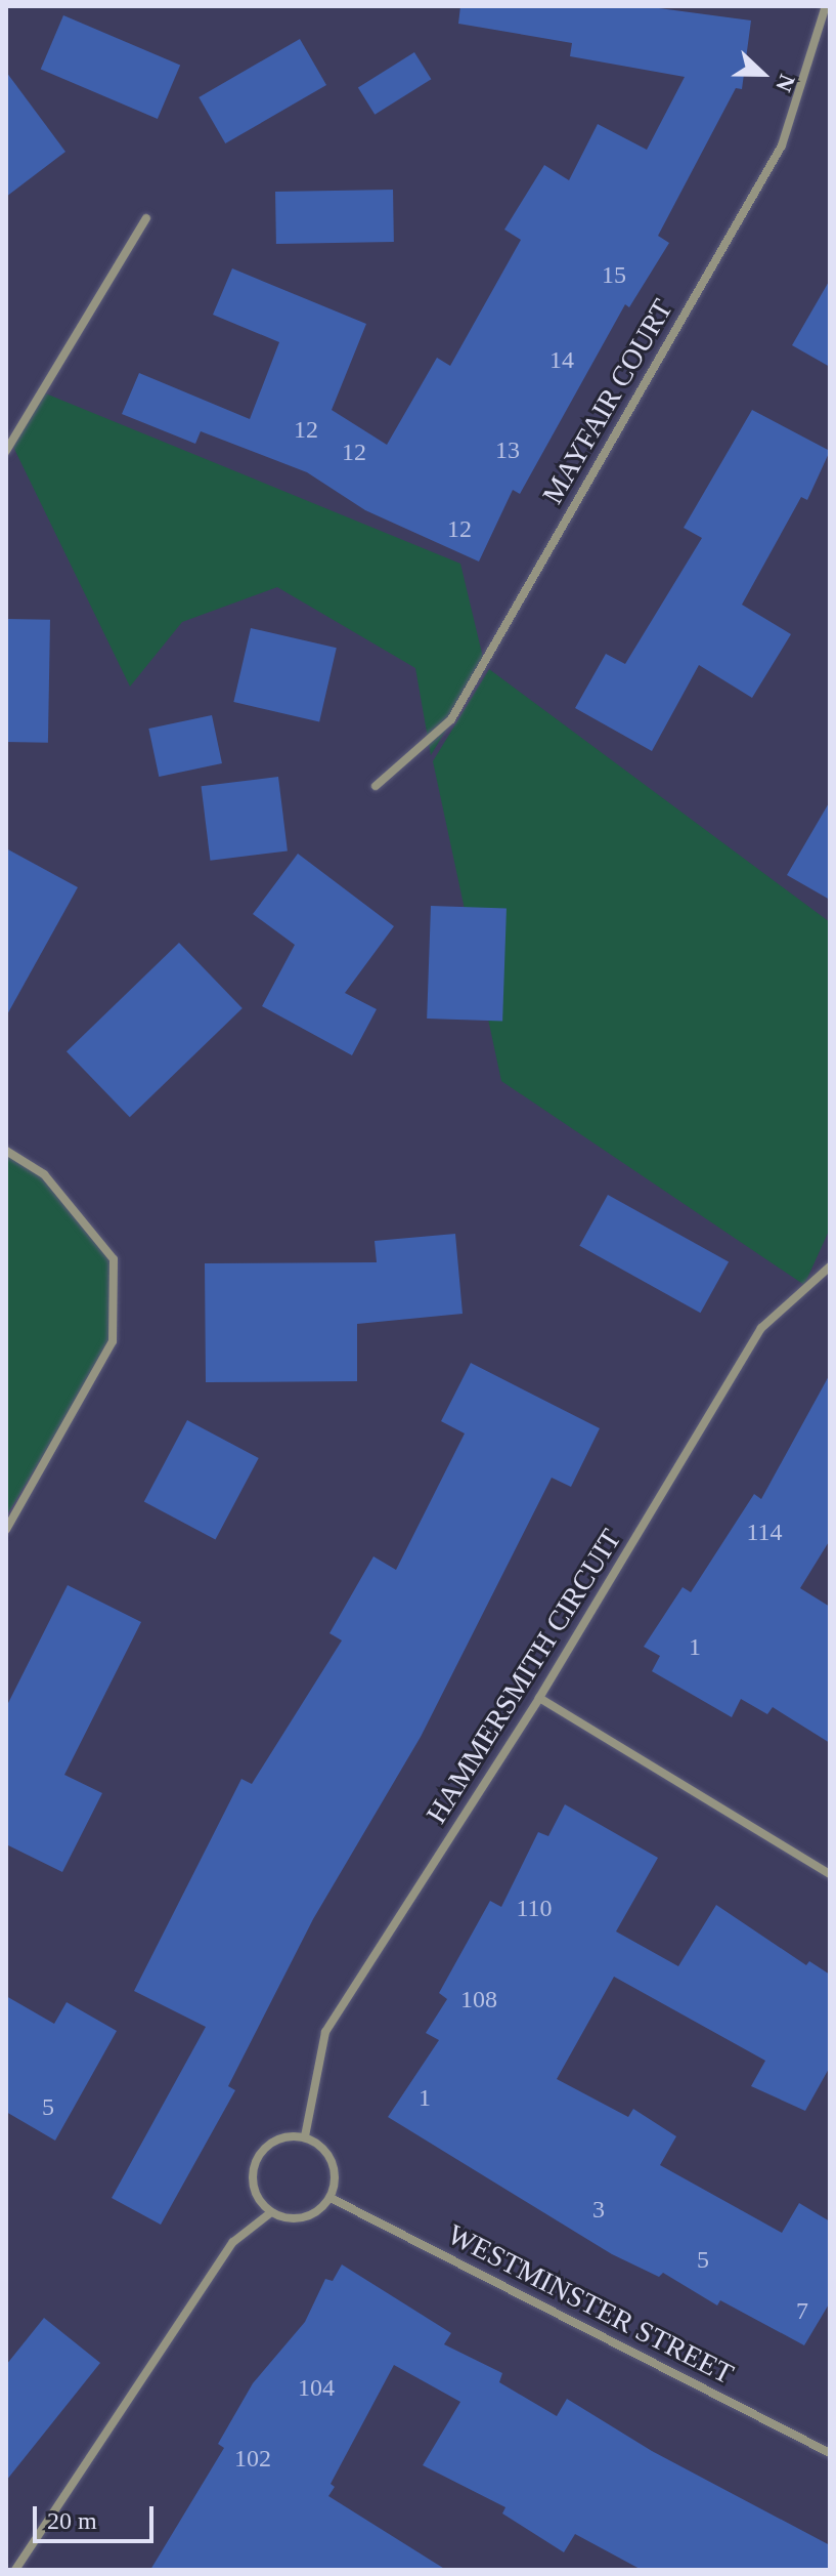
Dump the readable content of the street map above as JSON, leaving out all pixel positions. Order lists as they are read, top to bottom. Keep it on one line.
{"streets":{"street":["MAYFAIR COURT","HAMMERSMITH CIRCUIT","WESTMINSTER STREET"]},"crossings":[["HAMMERSMITH CIRCUIT","WESTMINSTER STREET"]],"house_numbers":["15","14","12","13","12","12","114","1","110","108","1","5","3","5","7","104","102"],"scale_bar":"20 m","north":"right"}
